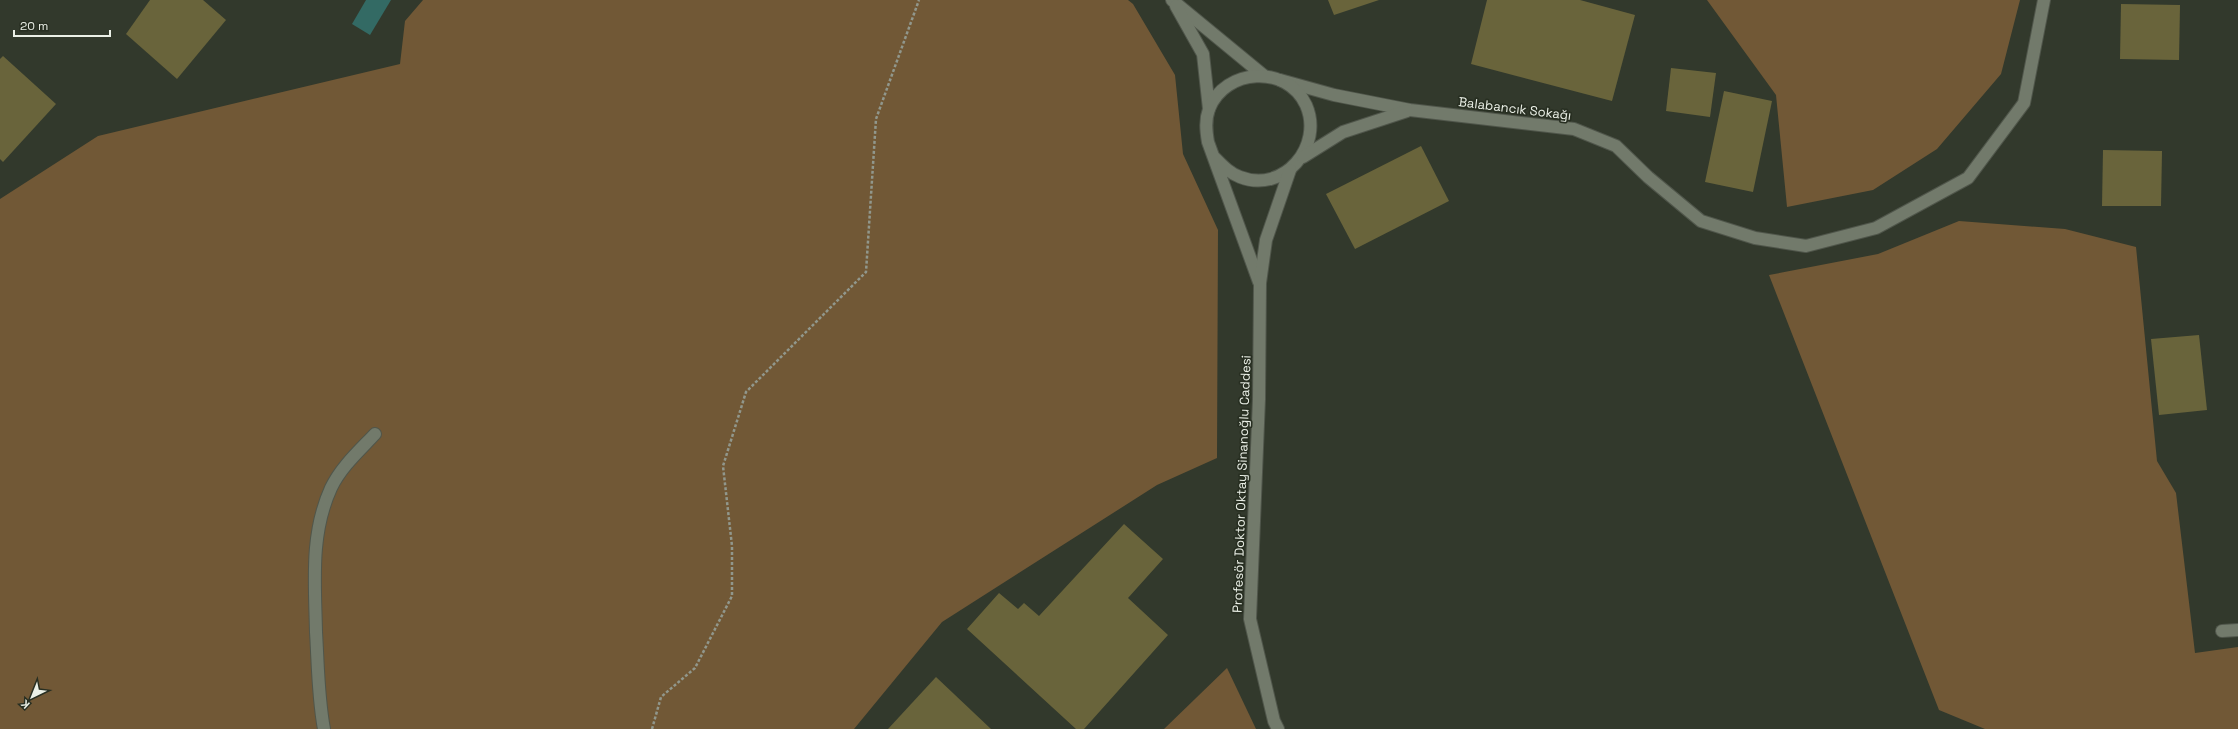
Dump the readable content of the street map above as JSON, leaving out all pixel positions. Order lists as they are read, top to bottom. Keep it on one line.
{"streets":{"street":["Balabancık Sokağı","Profesör Doktor Oktay Sinanoğlu Caddesi"]},"crossings":[["Balabancık Sokağı","Profesör Doktor Oktay Sinanoğlu Caddesi"]],"scale_bar":"20 m","north":"bottom left"}
